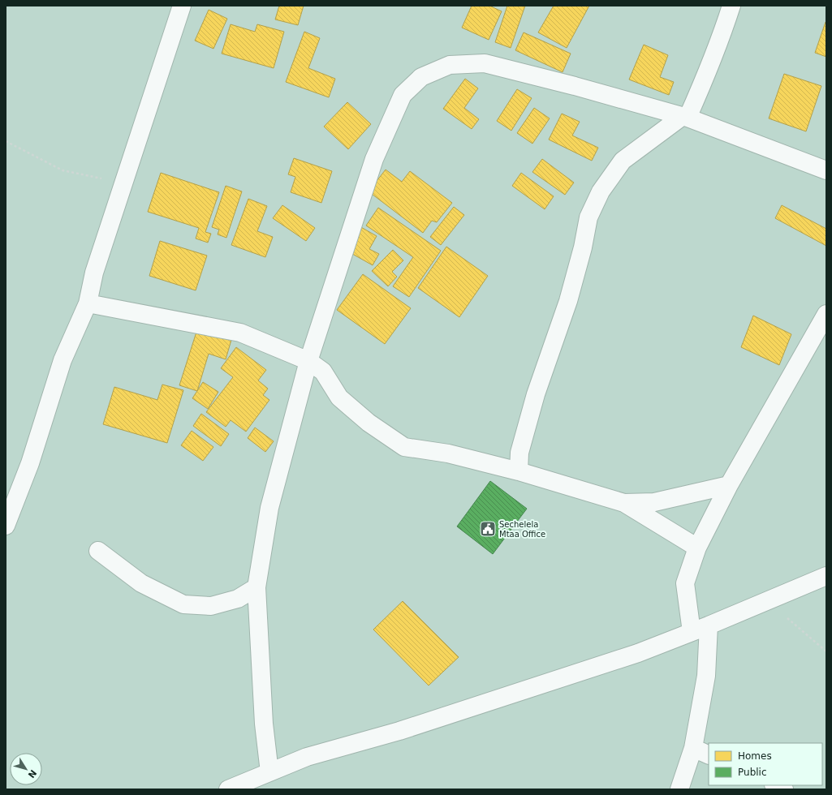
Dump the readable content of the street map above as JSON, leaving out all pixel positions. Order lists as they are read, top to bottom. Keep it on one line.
{"places":{"public building":["Sechelela Mtaa Office"]},"legend":["Homes","Public"],"north":"bottom right"}
